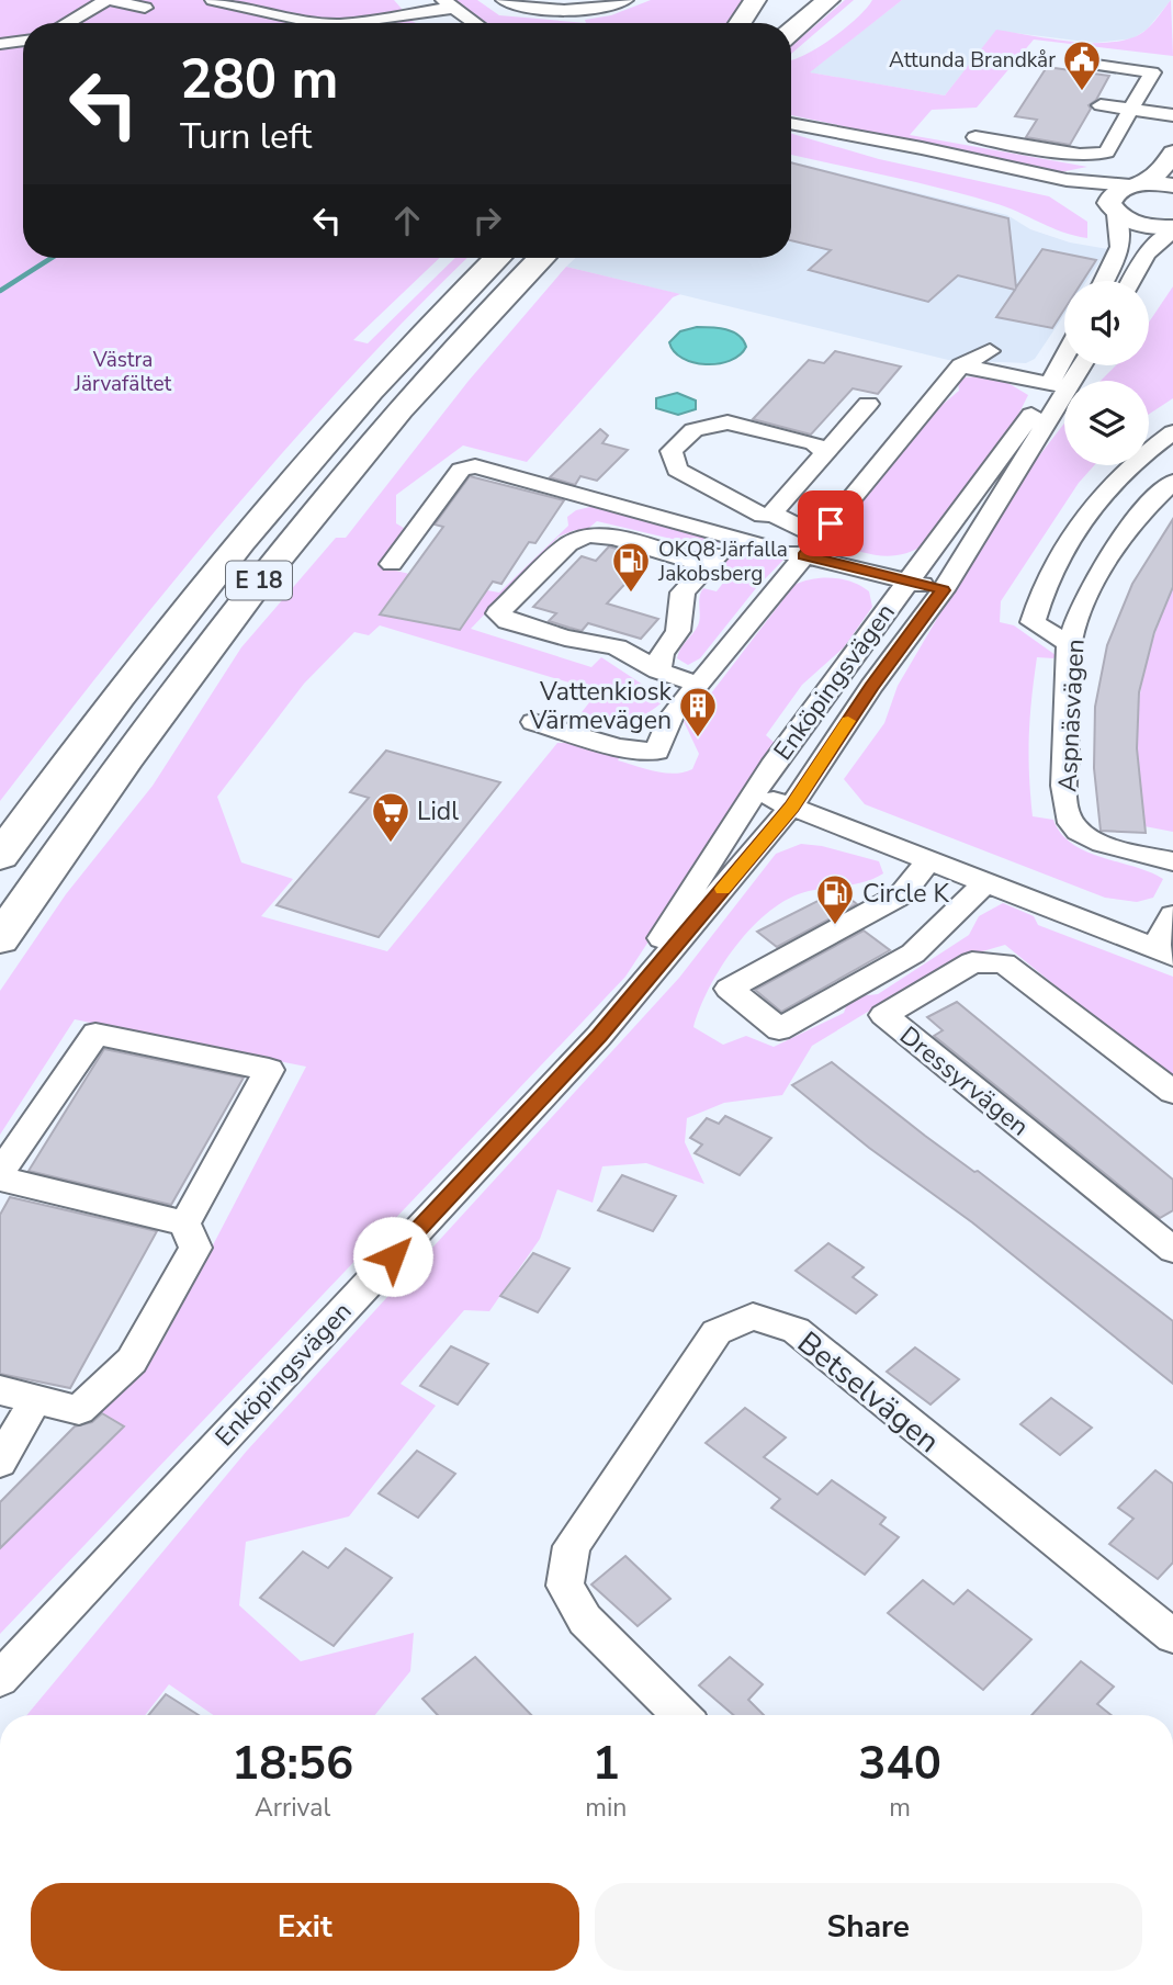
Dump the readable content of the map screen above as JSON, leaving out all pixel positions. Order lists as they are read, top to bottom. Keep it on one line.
{"streets":{"highway":["E 18"],"street":["Enköpingsvägen","Aspnäsvägen","Dressyrvägen","Betselvägen"]},"parks":["Västra Järvafältet"],"places":{"public building":["Attunda Brandkår"],"fuel station":["OKQ8 Järfalla Jakobsberg","Circle K"],"building":["Vattenkiosk Värmevägen"],"supermarket":["Lidl"]},"page":{"turn":["280 m","Turn left"],"eta":["18:56","Arrival","1","min","340","m"],"buttons":["Exit","Share"]}}
